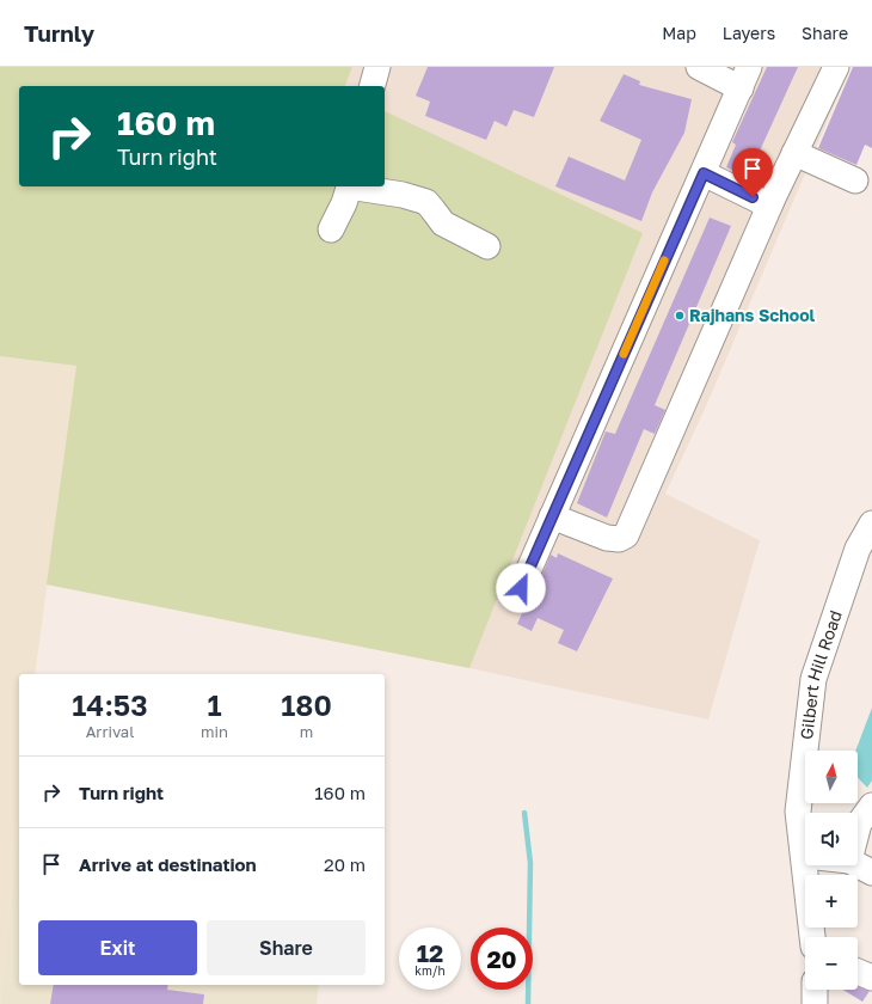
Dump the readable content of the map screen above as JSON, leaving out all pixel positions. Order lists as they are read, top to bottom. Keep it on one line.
{"streets":{"street":["Gilbert Hill Road"]},"places":["Rajhans School"],"north":"top","page":{"header":"Turnly","nav":["Map","Layers","Share"],"turn":["160 m","Turn right"],"eta":["14:53","Arrival","1","min","180","m"],"map_buttons":["+","−"],"list":[{"name":"Turn right","value":"160 m"},{"name":"Arrive at destination","value":"20 m"}],"buttons":["Exit","Share"],"speed":"12 km/h","limit":"20"}}
